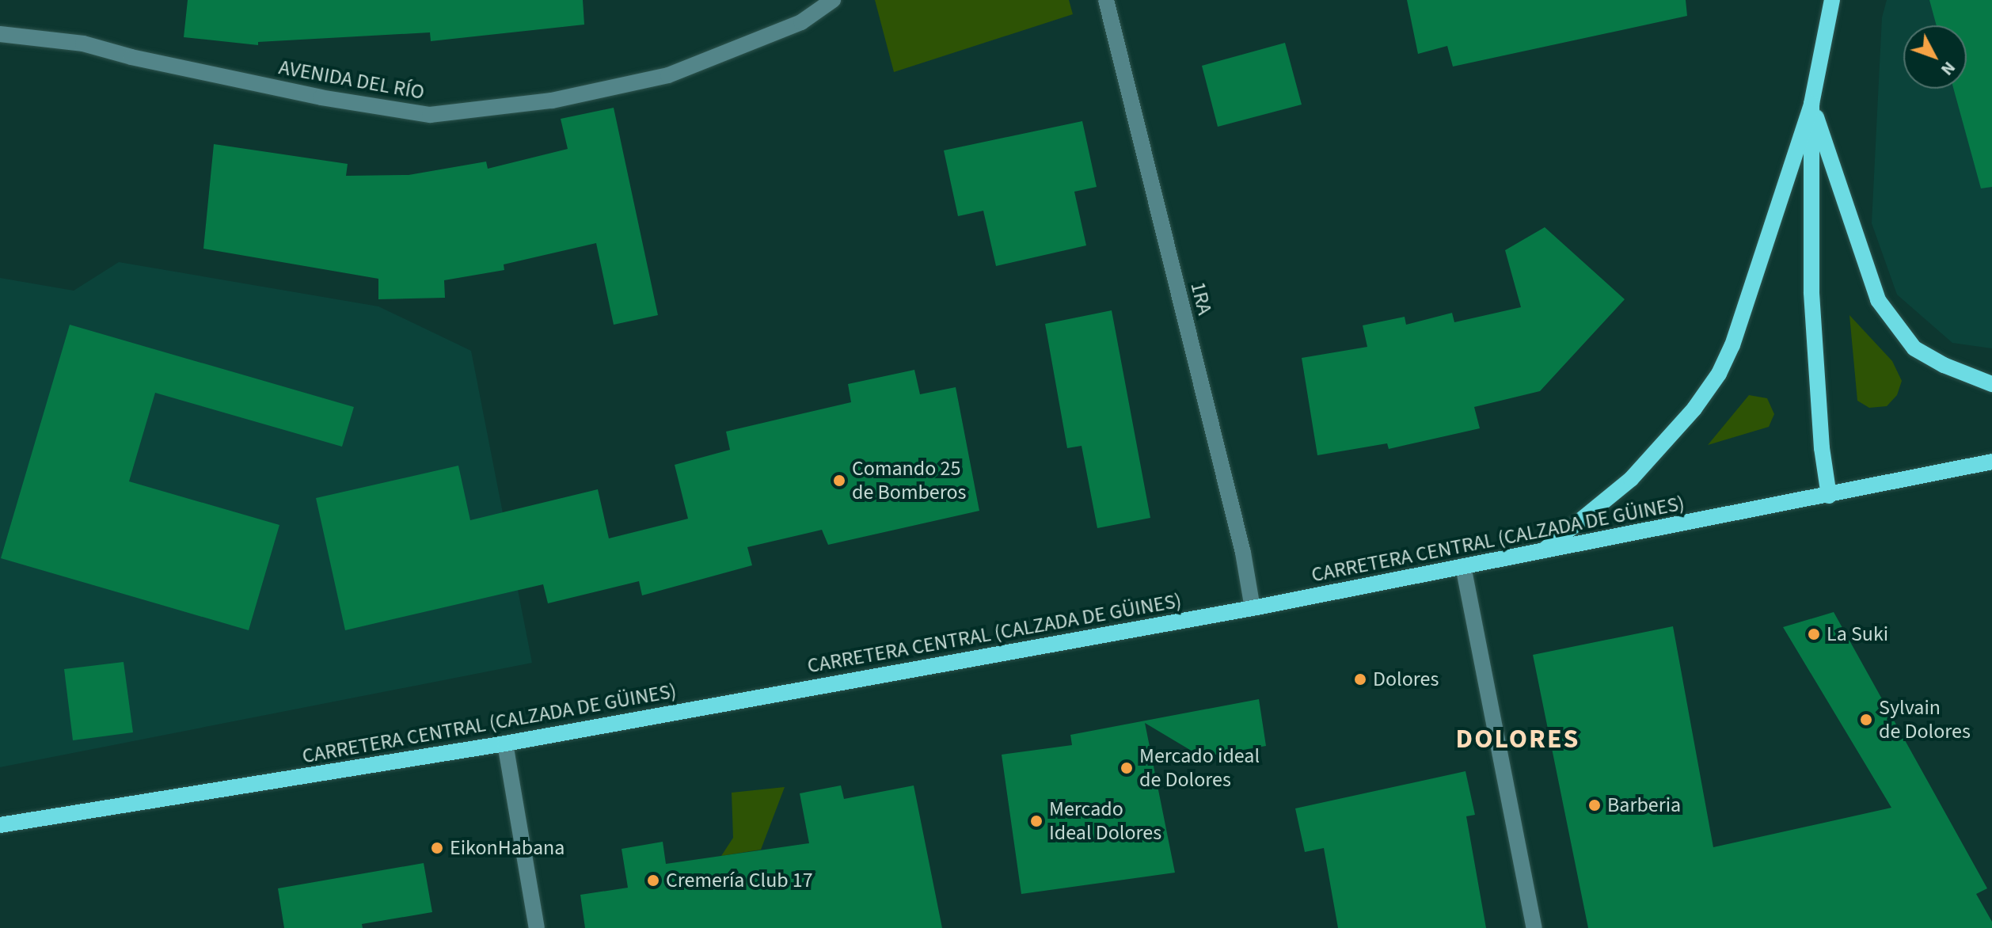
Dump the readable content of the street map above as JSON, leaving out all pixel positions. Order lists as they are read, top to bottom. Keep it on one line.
{"streets":{"main road":["CARRETERA CENTRAL (CALZADA DE GÜINES)"],"street":["AVENIDA DEL RÍO","1RA"]},"crossings":[["1RA","CARRETERA CENTRAL (CALZADA DE GÜINES)"]],"districts":["DOLORES"],"places":["Comando 25 de Bomberos","La Suki","Dolores","Sylvain de Dolores","Mercado ideal de Dolores","Barberia","Mercado Ideal Dolores","EikonHabana","Cremería Club 17"],"north":"bottom right"}
